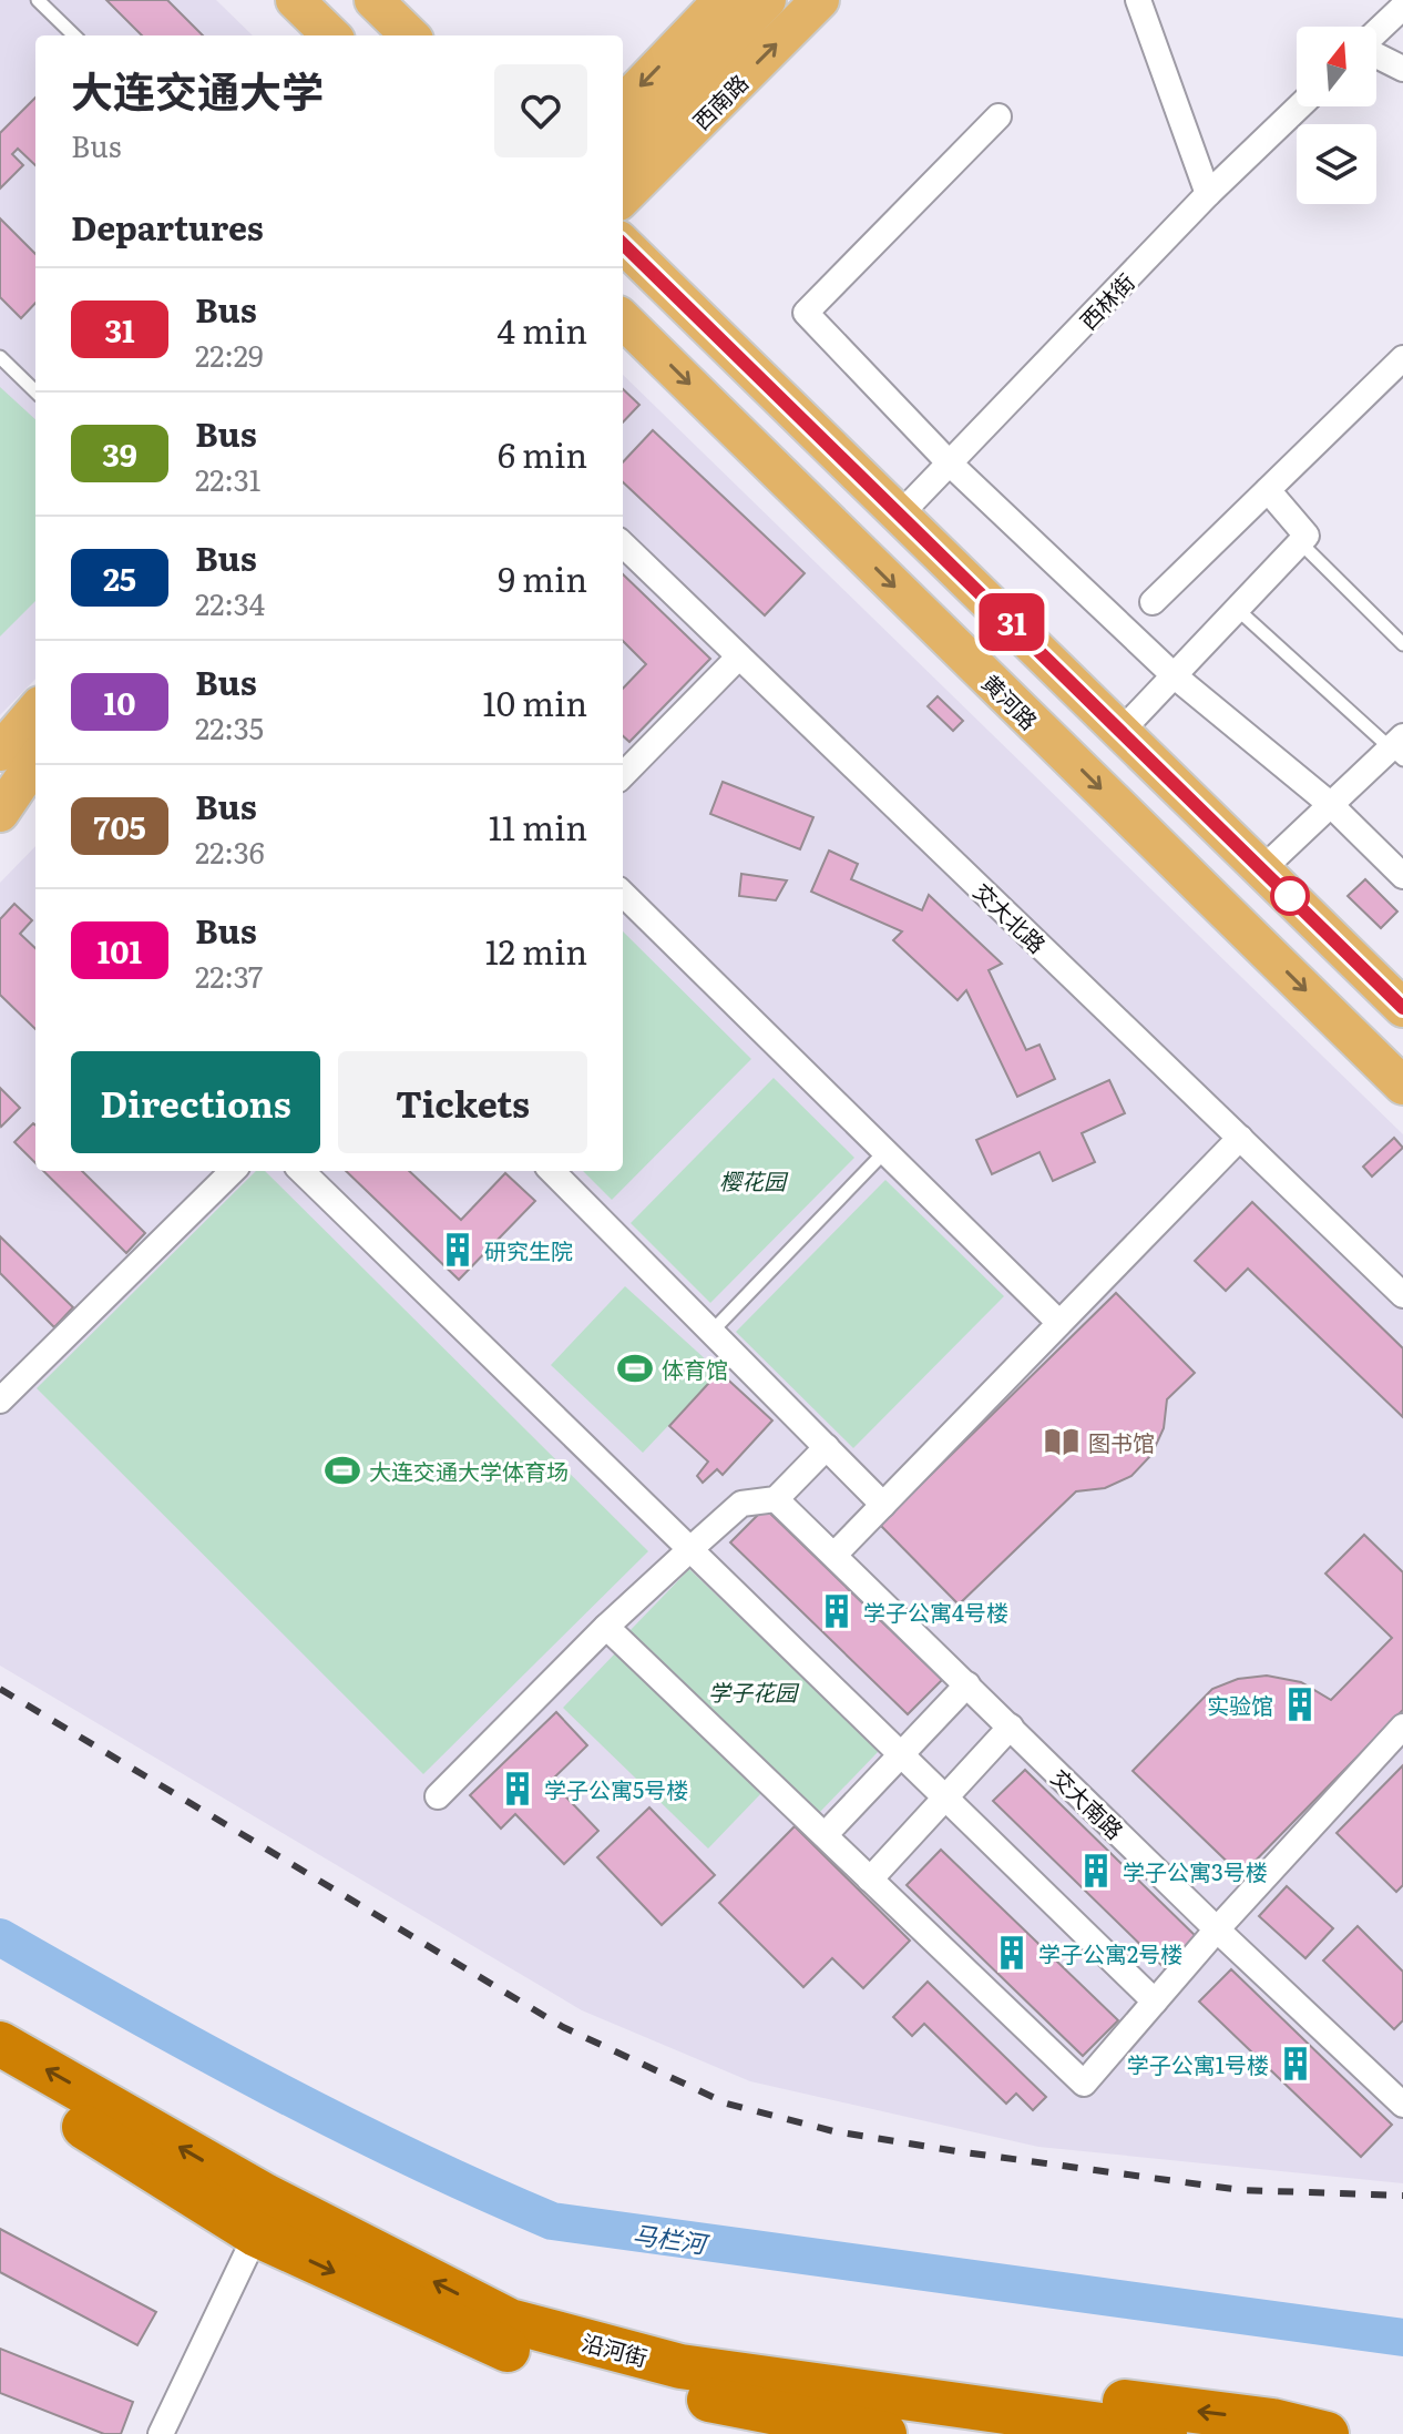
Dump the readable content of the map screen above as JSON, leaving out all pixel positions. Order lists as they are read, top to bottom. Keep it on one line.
{"streets":{"highway":["沿河街"],"main road":["西南路","黄河路"],"street":["西林街","交大北路","交大南路"]},"water":["马栏河"],"parks":["樱花园","学子花园"],"places":{"building":["研究生院","学子公寓4号楼","实验馆","学子公寓5号楼","学子公寓3号楼","学子公寓2号楼","学子公寓1号楼"],"sports":["体育馆","大连交通大学体育场"],"library":["图书馆"]},"lines":["bus line 31"],"north":"top","page":{"on_map":"31","heading":[["大连交通大学","Bus"],"Departures"],"list":[{"mark":"31","name":"Bus","note":"22:29","value":"4 min"},{"mark":"39","name":"Bus","note":"22:31","value":"6 min"},{"mark":"25","name":"Bus","note":"22:34","value":"9 min"},{"mark":"10","name":"Bus","note":"22:35","value":"10 min"},{"mark":"705","name":"Bus","note":"22:36","value":"11 min"},{"mark":"101","name":"Bus","note":"22:37","value":"12 min"}],"buttons":["Directions","Tickets"]}}
